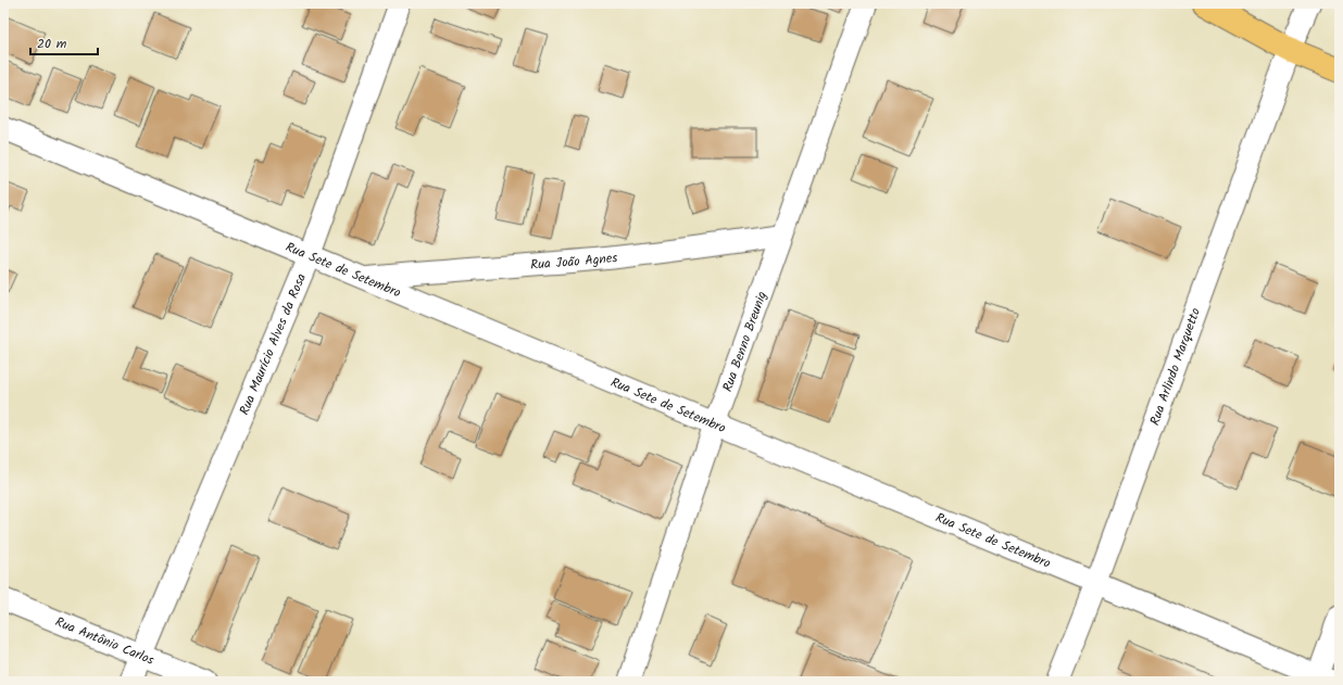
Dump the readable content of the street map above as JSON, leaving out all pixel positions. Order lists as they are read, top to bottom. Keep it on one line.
{"streets":{"street":["Rua João Agnes","Rua Sete de Setembro","Rua Benno Breunig","Rua Maurício Alves da Rosa","Rua Arlindo Marquetto","Rua Antônio Carlos"]},"crossings":[["Rua João Agnes","Rua Sete de Setembro"],["Rua João Agnes","Rua Benno Breunig"],["Rua Sete de Setembro","Rua Benno Breunig"],["Rua Sete de Setembro","Rua Maurício Alves da Rosa"],["Rua Sete de Setembro","Rua Arlindo Marquetto"],["Rua Maurício Alves da Rosa","Rua Antônio Carlos"]],"scale_bar":"20 m"}
